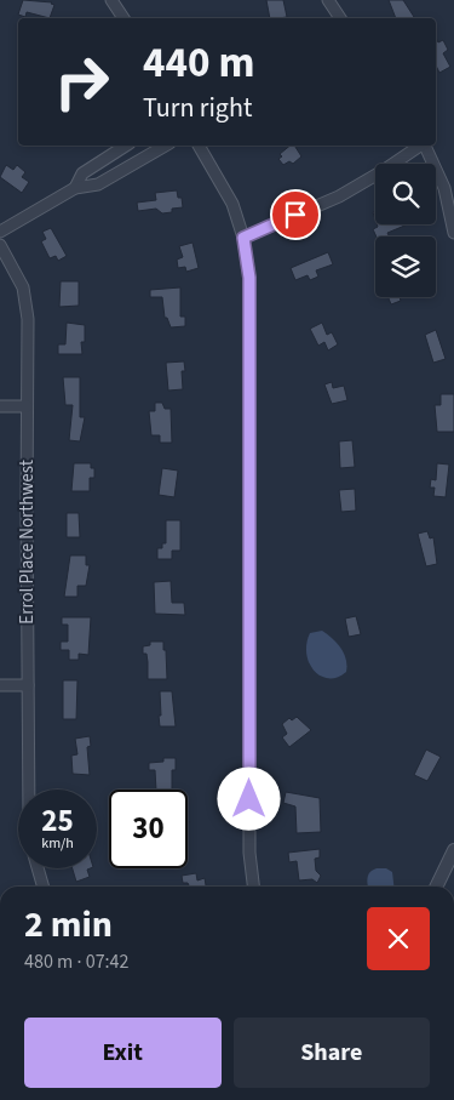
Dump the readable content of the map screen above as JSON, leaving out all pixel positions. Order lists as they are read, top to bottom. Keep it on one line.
{"streets":{"street":["Errol Place Northwest"]},"page":{"turn":["440 m","Turn right"],"speed":"25 km/h","limit":"30","heading":["2 min","480 m · 07:42"],"buttons":["Exit","Share"]}}
